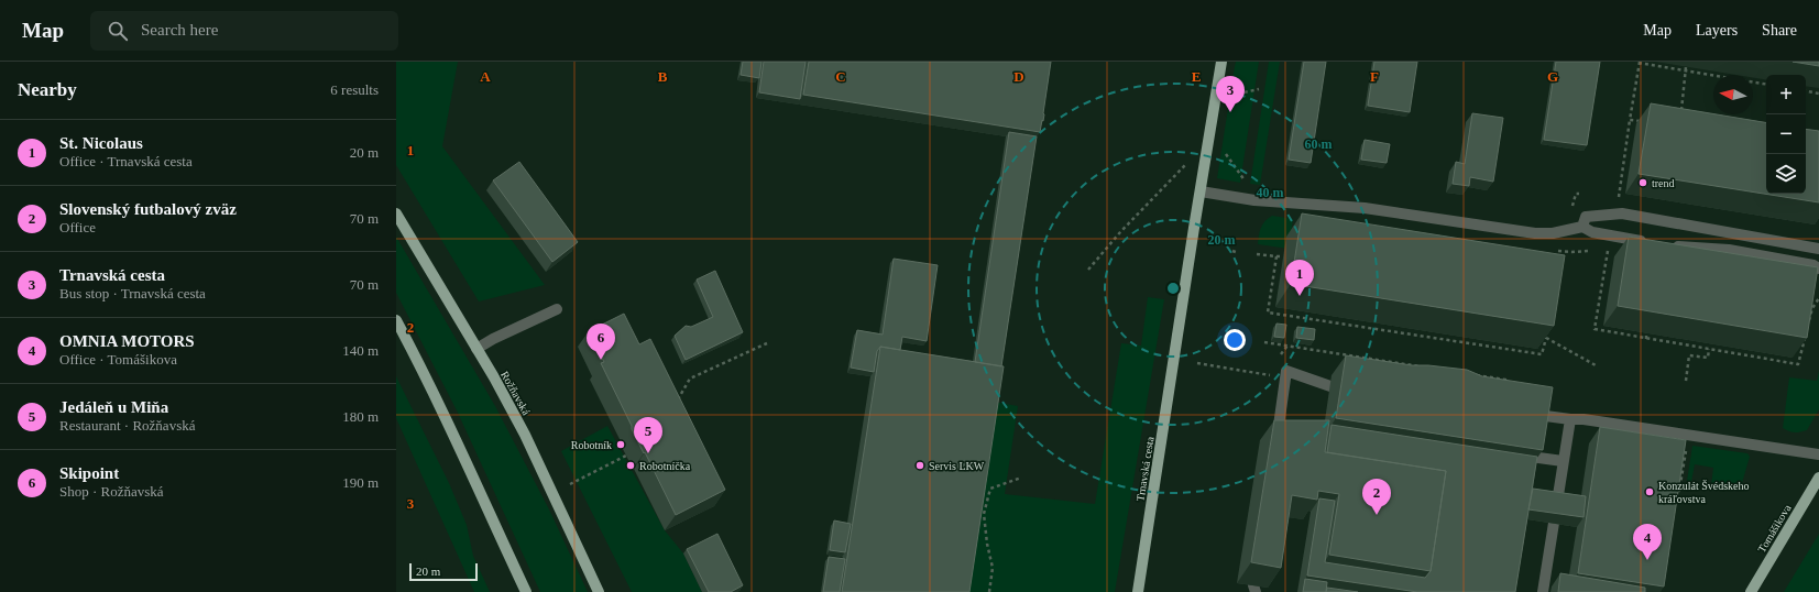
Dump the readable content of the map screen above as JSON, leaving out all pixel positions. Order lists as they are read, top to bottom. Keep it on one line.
{"streets":{"main road":["Rožňavská","Trnavská cesta","Tomášikova"]},"places":["trend","Robotník","Robotníčka","Servis LKW","Konzulát Švédskeho kráľovstva"],"scale_bar":"20 m","north":"left","page":{"header":"Map","search":"Search here","nav":["Map","Layers","Share"],"heading":["Nearby","6 results"],"map_buttons":["+","−"],"pins":["3","1","6","5","2","4"],"list":[{"mark":"1","name":"St. Nicolaus","note":"Office · Trnavská cesta","value":"20 m"},{"mark":"2","name":"Slovenský futbalový zväz","note":"Office","value":"70 m"},{"mark":"3","name":"Trnavská cesta","note":"Bus stop · Trnavská cesta","value":"70 m"},{"mark":"4","name":"OMNIA MOTORS","note":"Office · Tomášikova","value":"140 m"},{"mark":"5","name":"Jedáleň u Miňa","note":"Restaurant · Rožňavská","value":"180 m"},{"mark":"6","name":"Skipoint","note":"Shop · Rožňavská","value":"190 m"}],"scale":"20 m"},"grid":{"columns":["A","B","C","D","E","F","G"],"rows":["1","2","3"]},"rings":["60 m","40 m","20 m"]}
